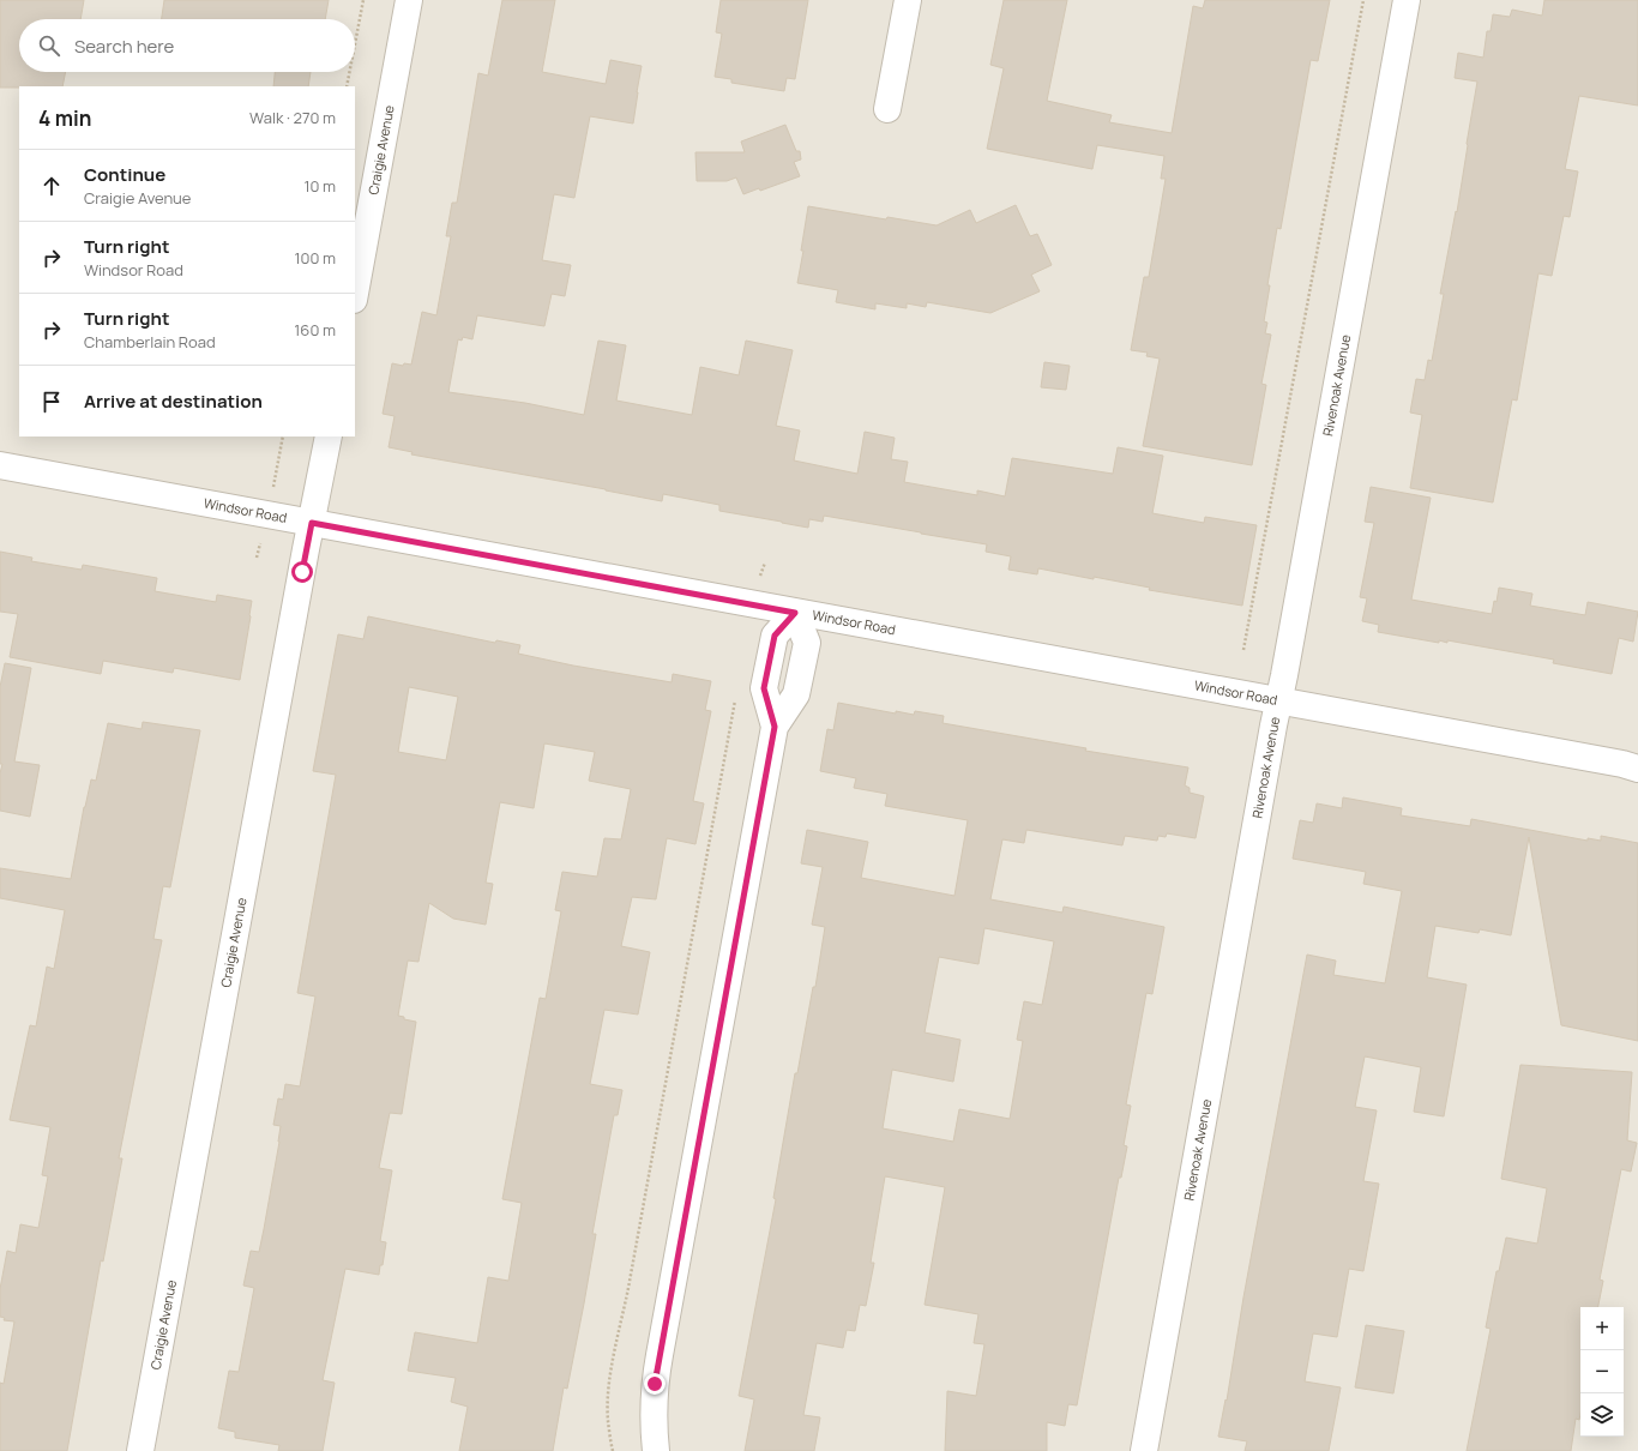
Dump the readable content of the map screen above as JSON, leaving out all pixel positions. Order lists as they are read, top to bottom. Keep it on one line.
{"streets":{"street":["Craigie Avenue","Rivenoak Avenue","Windsor Road"]},"crossings":[["Craigie Avenue","Windsor Road"],["Rivenoak Avenue","Windsor Road"]],"page":{"search":"Search here","heading":["4 min","Walk · 270 m"],"list":[["Continue","Craigie Avenue","10 m"],["Turn right","Windsor Road","100 m"],["Turn right","Chamberlain Road","160 m"],"Arrive at destination"],"map_buttons":["+","−"]}}
